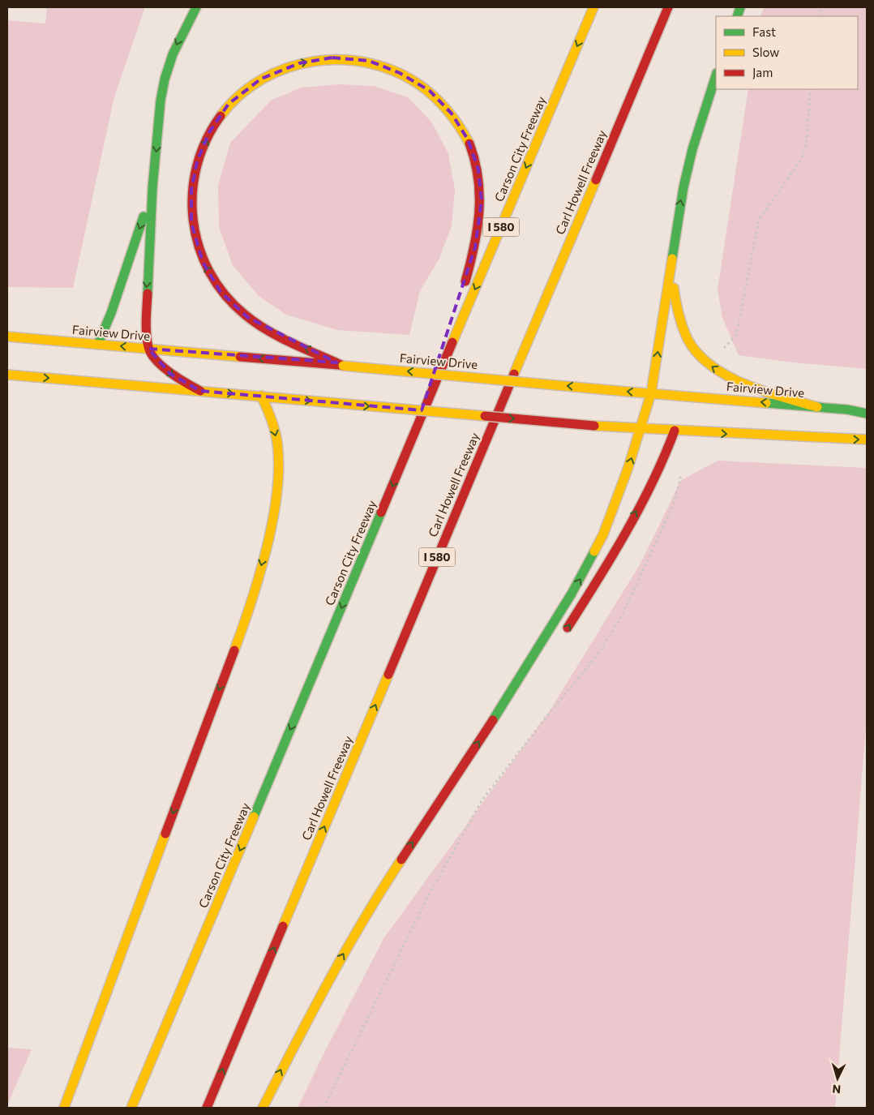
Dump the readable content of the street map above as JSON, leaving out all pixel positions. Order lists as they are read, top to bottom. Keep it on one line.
{"streets":{"main road":["Carson City Freeway","Carl Howell Freeway","I 580","Fairview Drive"]},"legend":["Fast","Slow","Jam"],"north":"bottom"}
